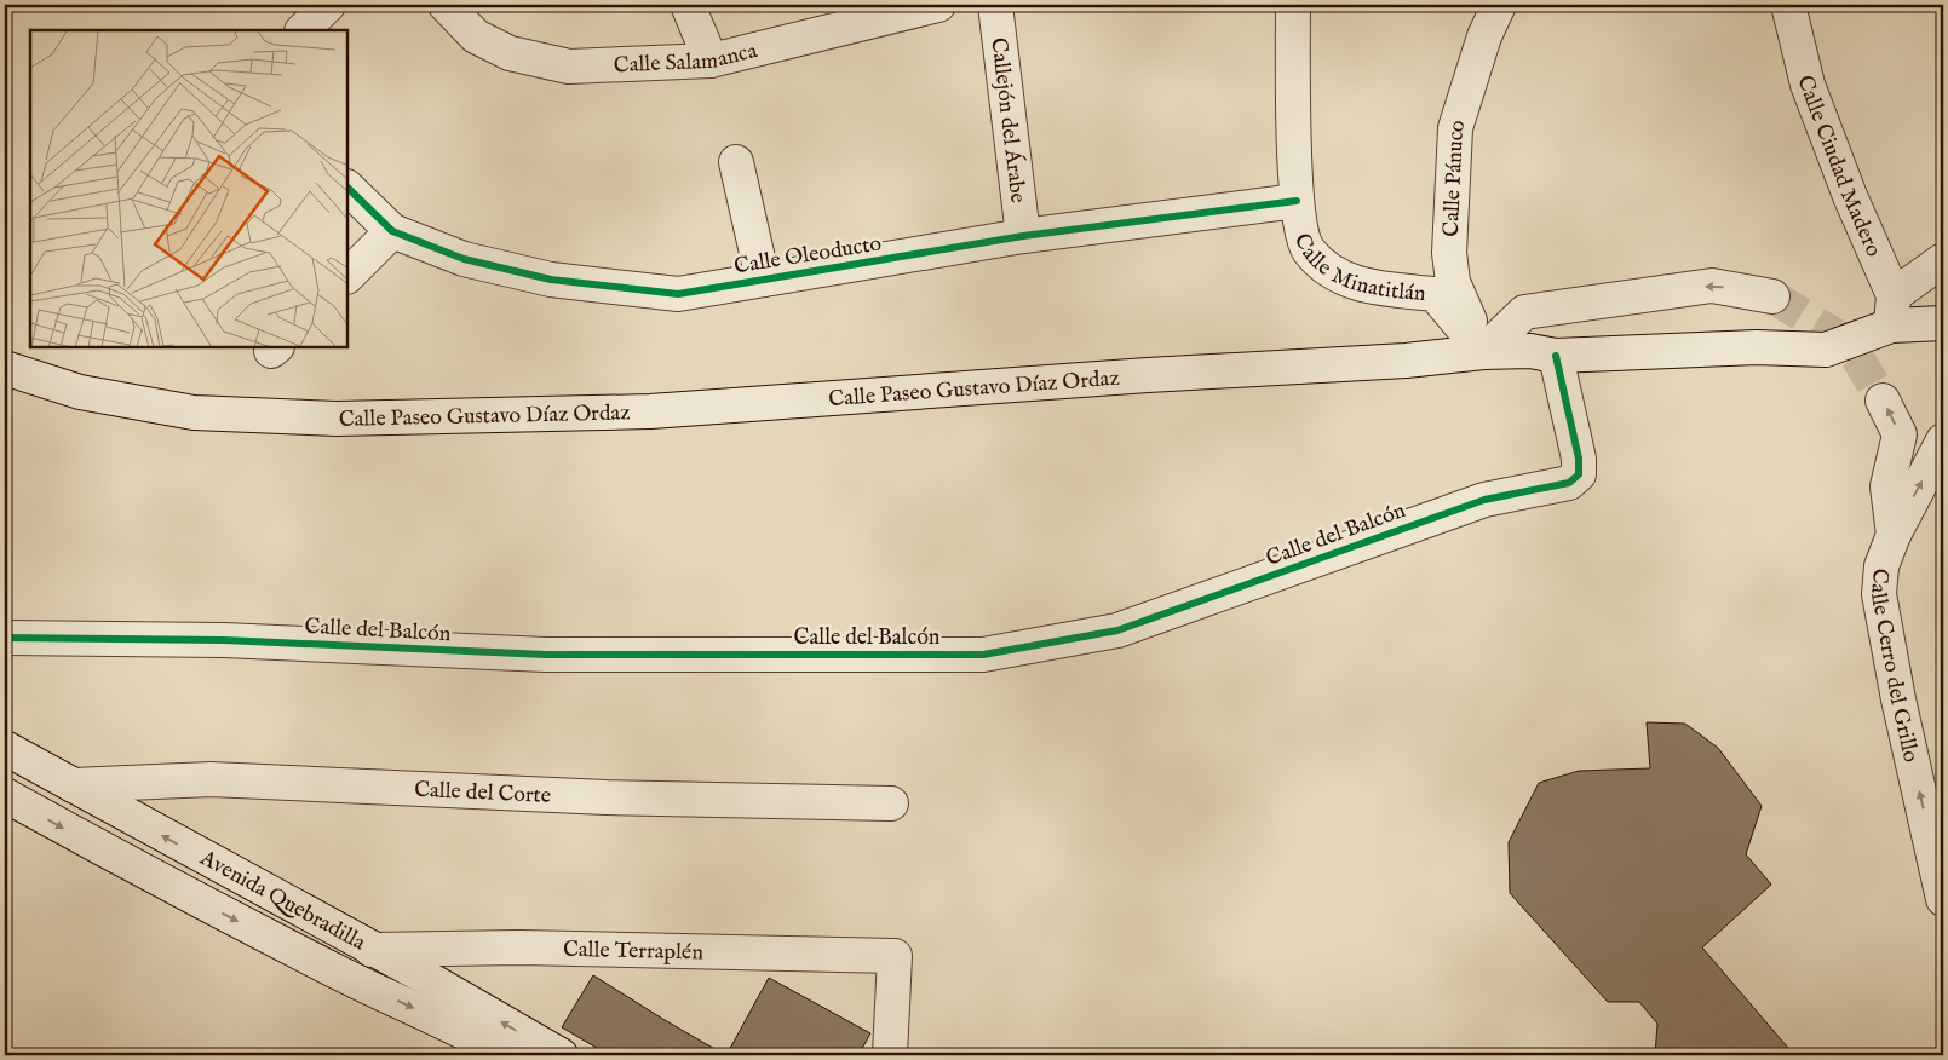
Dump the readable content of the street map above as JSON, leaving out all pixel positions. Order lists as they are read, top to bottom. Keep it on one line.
{"streets":{"street":["Calle Salamanca","Callejón del Árabe","Calle Ciudad Madero","Calle Pánuco","Calle Oleoducto","Calle Minatitlán","Calle Paseo Gustavo Díaz Ordaz","Calle del Balcón","Calle Cerro del Grillo","Calle del Corte","Avenida Quebradilla","Calle Terraplén"]},"crossings":[["Callejón del Árabe","Calle Oleoducto"],["Calle Ciudad Madero","Calle Paseo Gustavo Díaz Ordaz"],["Calle Pánuco","Calle Minatitlán"],["Calle Pánuco","Calle Paseo Gustavo Díaz Ordaz"],["Calle Oleoducto","Calle Minatitlán"],["Calle Minatitlán","Calle Paseo Gustavo Díaz Ordaz"],["Calle Paseo Gustavo Díaz Ordaz","Calle del Balcón"],["Calle del Corte","Avenida Quebradilla"],["Avenida Quebradilla","Calle Terraplén"]],"one_way":["Calle Cerro del Grillo"]}
